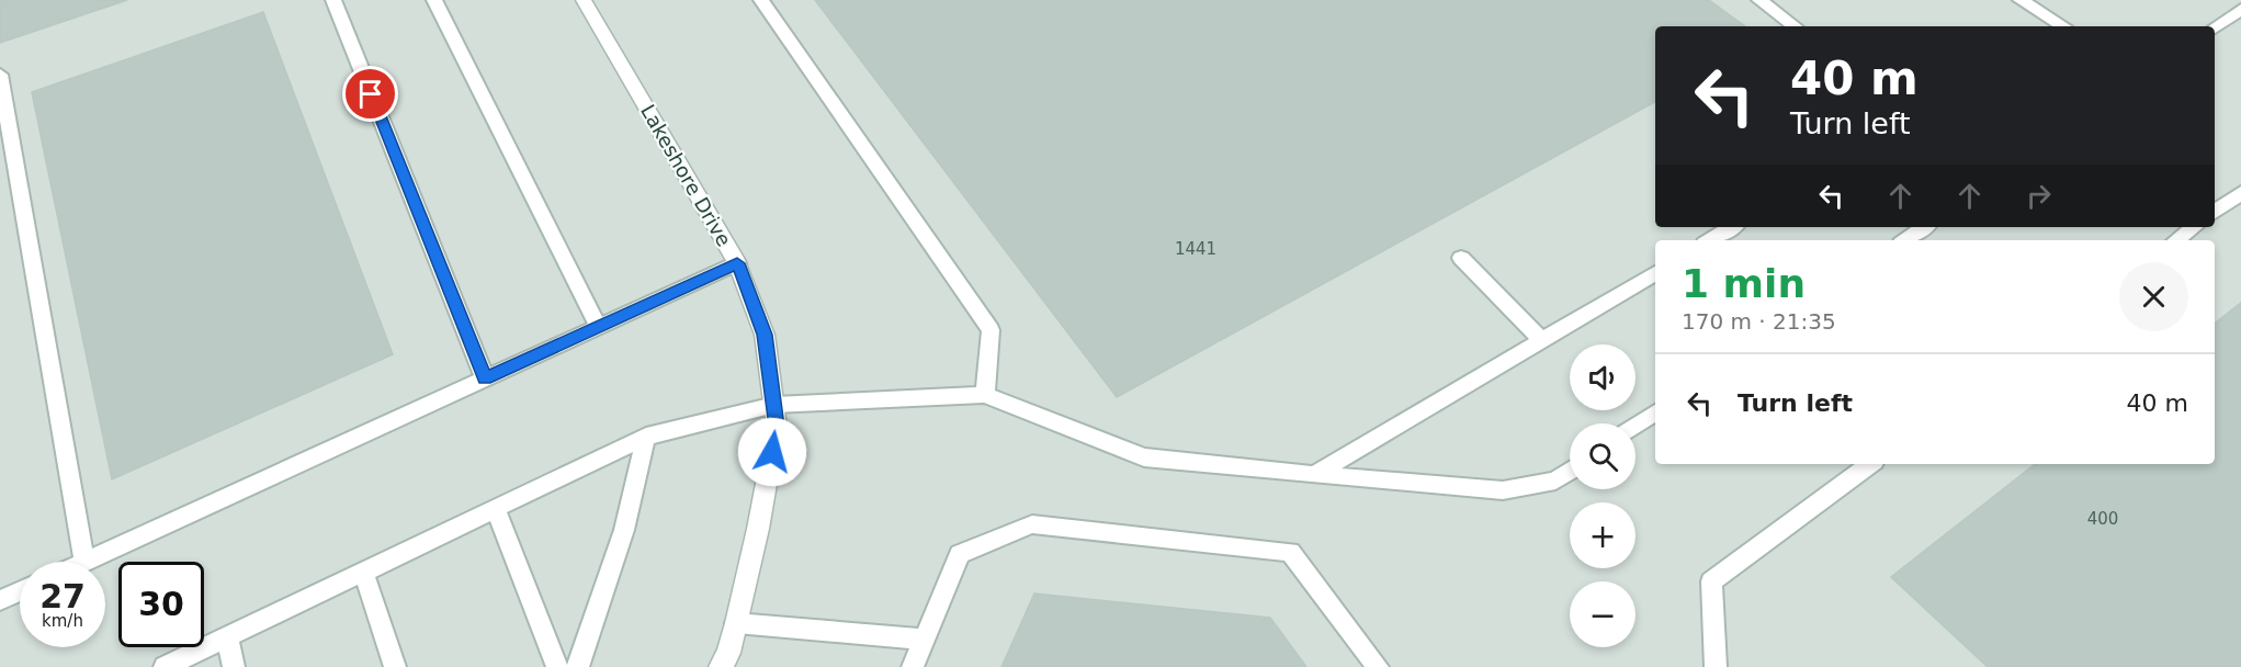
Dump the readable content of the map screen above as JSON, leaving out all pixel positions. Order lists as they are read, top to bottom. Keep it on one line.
{"streets":{"street":["Lakeshore Drive"]},"house_numbers":["1441","400"],"page":{"turn":["40 m","Turn left"],"heading":["1 min","170 m · 21:35"],"map_buttons":["+","−"],"list":[{"name":"Turn left","value":"40 m"}],"speed":"27 km/h","limit":"30"}}
